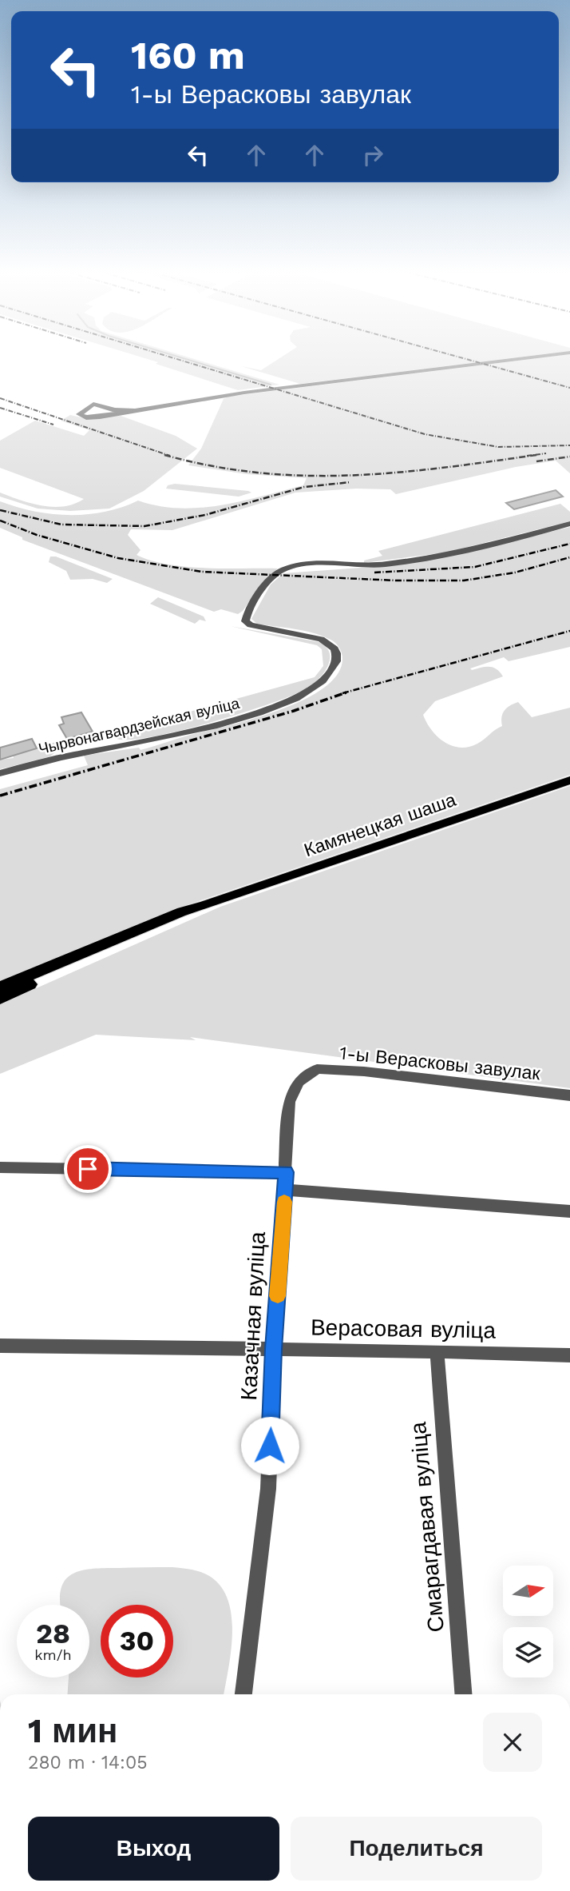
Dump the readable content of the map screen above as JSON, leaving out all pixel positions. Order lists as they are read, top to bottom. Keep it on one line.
{"streets":{"main road":["Камянецкая шаша"],"street":["Чырвонагвардзейская вуліца","1-ы Верасковы завулак","Казачная вуліца","Верасовая вуліца","Смарагдавая вуліца"]},"crossings":[["1-ы Верасковы завулак","Казачная вуліца"],["Казачная вуліца","Верасовая вуліца"],["Верасовая вуліца","Смарагдавая вуліца"]],"north":"right","page":{"turn":["160 m","1-ы Верасковы завулак"],"speed":"28 km/h","limit":"30","heading":["1 мин","280 m · 14:05"],"buttons":["Выход","Поделиться"]}}
